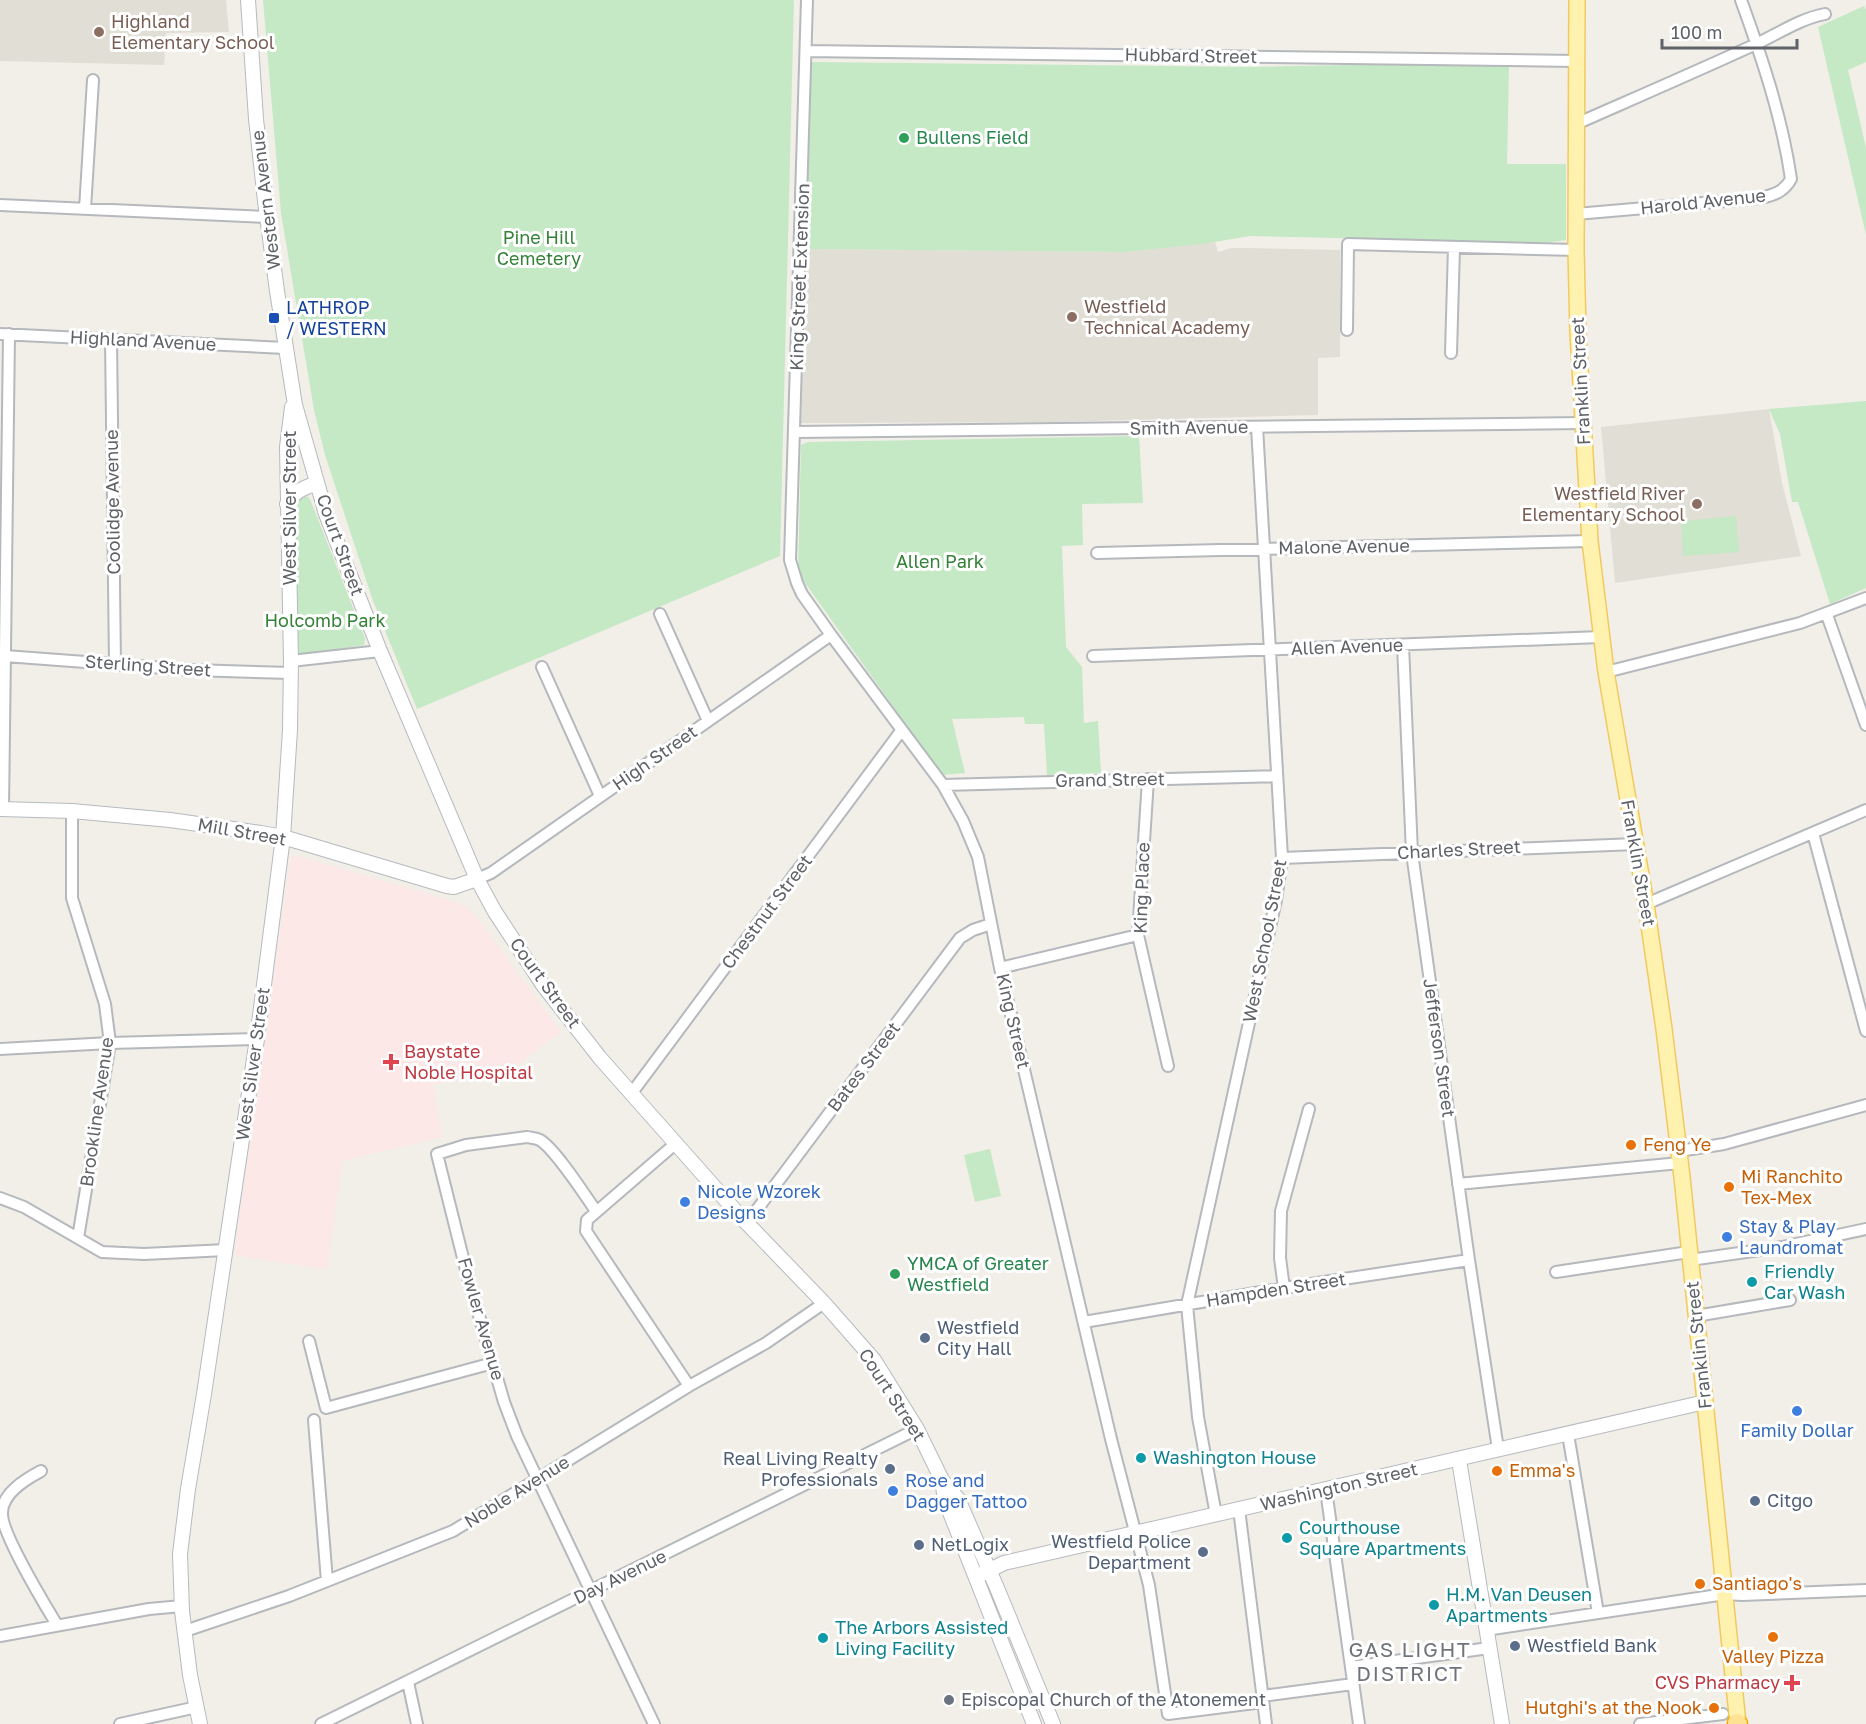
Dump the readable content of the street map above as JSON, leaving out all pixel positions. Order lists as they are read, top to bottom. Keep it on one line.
{"streets":{"main road":["Western Avenue","Franklin Street","West Silver Street","Court Street","Mill Street","Washington Street"],"street":["Hubbard Street","Harold Avenue","King Street Extension","Highland Avenue","Smith Avenue","Coolidge Avenue","Malone Avenue","Allen Avenue","Sterling Street","High Street","Grand Street","Charles Street","King Place","Chestnut Street","West School Street","King Street","Jefferson Street","Bates Street","Brookline Avenue","Hampden Street","Fowler Avenue","Noble Avenue","Day Avenue"]},"crossings":[["Hubbard Street","King Street Extension"],["Hubbard Street","Franklin Street"],["Western Avenue","Highland Avenue"],["Western Avenue","West Silver Street"],["Western Avenue","Court Street"],["Harold Avenue","Franklin Street"],["King Street Extension","Smith Avenue"],["King Street Extension","King Street"],["Highland Avenue","Coolidge Avenue"],["Franklin Street","Smith Avenue"],["Franklin Street","Malone Avenue"],["Franklin Street","Allen Avenue"],["Franklin Street","Charles Street"],["Franklin Street","Washington Street"],["Smith Avenue","West School Street"],["Coolidge Avenue","Sterling Street"],["West Silver Street","Court Street"],["West Silver Street","Sterling Street"],["West Silver Street","Mill Street"],["West Silver Street","Noble Avenue"],["Court Street","Sterling Street"],["Court Street","High Street"],["Court Street","Mill Street"],["Court Street","Chestnut Street"],["Court Street","Bates Street"],["Court Street","Washington Street"],["Court Street","Noble Avenue"],["Court Street","Day Avenue"],["Malone Avenue","West School Street"],["Allen Avenue","West School Street"],["Allen Avenue","Jefferson Street"],["High Street","Mill Street"],["High Street","King Street"],["Grand Street","King Place"],["Grand Street","West School Street"],["Grand Street","King Street"],["Mill Street","Brookline Avenue"],["Charles Street","West School Street"],["Charles Street","Jefferson Street"],["Chestnut Street","King Street"],["West School Street","Hampden Street"],["West School Street","Washington Street"],["King Street","Bates Street"],["King Street","Hampden Street"],["King Street","Washington Street"],["Jefferson Street","Hampden Street"],["Jefferson Street","Washington Street"],["Fowler Avenue","Noble Avenue"],["Fowler Avenue","Day Avenue"]],"districts":["GAS LIGHT DISTRICT"],"parks":["Pine Hill Cemetery","Allen Park","Holcomb Park"],"places":{"other":["Highland Elementary School","Bullens Field","Westfield Technical Academy","Westfield River Elementary School","Feng Ye","Mi Ranchito Tex-Mex","Nicole Wzorek Designs","Stay & Play Laundromat","YMCA of Greater Westfield","Friendly Car Wash","Westfield City Hall","Family Dollar","Washington House","Real Living Realty Professionals","Emma's","Rose and Dagger Tattoo","Citgo","Courthouse Square Apartments","NetLogix","Westfield Police Department","Santiago's","H.M. Van Deusen Apartments","Valley Pizza","The Arbors Assisted Living Facility","Westfield Bank","Episcopal Church of the Atonement","Hutghi's at the Nook"],"transit":["LATHROP / WESTERN"],"health":["Baystate Noble Hospital","CVS Pharmacy"]},"scale_bar":"100 m"}
